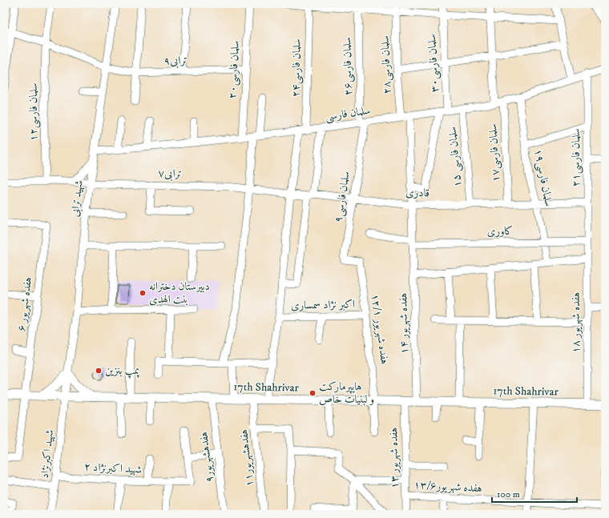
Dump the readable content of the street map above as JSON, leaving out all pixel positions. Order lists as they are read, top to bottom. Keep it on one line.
{"streets":{"main road":["17th Shahrivar"],"street":["ترابی۹","سلمان فارسی۳۰","سلمان فارسی۲۸","سلمان فارسی۲۶","سلمان فارسی۲۴","سلمان فارسی۲۰","سلمان فارسی۱۲","سلمان فارسی","سلمان فارسی۱۷","سلمان فارسی ۱۵","سلمان فارسی۲۱","ترابی۷","سلمان فارسی۱۹","قادری","سلمان فارسی۹","شهید ترابی","کاوری","هفده شهریور ۶","اکبر نژاد سمساری","هفده شهریور ۱۸","هفده شهریور ۱۴","هفده شهریور ۱۲/۱","شهید اکبرنژاد","هفدهشهریور۹","هفدهشهریور۱۱","هفده شهریور ۱۳","شهید اکبرنژاد ۲","هفده شهریور۱۳/۶"]},"crossings":[["ترابی۹","سلمان فارسی۲۰"],["ترابی۹","سلمان فارسی۱۲"],["ترابی۹","شهید ترابی"],["سلمان فارسی۳۰","سلمان فارسی"],["سلمان فارسی۲۸","سلمان فارسی"],["سلمان فارسی۲۶","سلمان فارسی"],["سلمان فارسی۲۶","سلمان فارسی۹"],["سلمان فارسی۲۴","سلمان فارسی"],["سلمان فارسی۲۴","قادری"],["سلمان فارسی۲۴","اکبر نژاد سمساری"],["سلمان فارسی۲۴","17th Shahrivar"],["سلمان فارسی۲۰","سلمان فارسی"],["سلمان فارسی","سلمان فارسی۱۷"],["سلمان فارسی","سلمان فارسی ۱۵"],["سلمان فارسی","سلمان فارسی۲۱"],["سلمان فارسی","سلمان فارسی۱۹"],["سلمان فارسی","سلمان فارسی۹"],["سلمان فارسی","شهید ترابی"],["سلمان فارسی","هفده شهریور ۱۴"],["سلمان فارسی۱۷","قادری"],["سلمان فارسی ۱۵","قادری"],["سلمان فارسی۲۱","قادری"],["سلمان فارسی۲۱","کاوری"],["سلمان فارسی۲۱","هفده شهریور ۱۸"],["ترابی۷","قادری"],["ترابی۷","شهید ترابی"],["سلمان فارسی۱۹","قادری"],["سلمان فارسی۱۹","کاوری"],["قادری","سلمان فارسی۹"],["قادری","هفده شهریور ۱۴"],["سلمان فارسی۹","هفده شهریور ۱۲/۱"],["شهید ترابی","17th Shahrivar"],["شهید ترابی","شهید اکبرنژاد"],["کاوری","هفده شهریور ۱۸"],["کاوری","هفده شهریور ۱۴"],["هفده شهریور ۶","17th Shahrivar"],["اکبر نژاد سمساری","هفده شهریور ۱۲/۱"],["هفده شهریور ۱۸","17th Shahrivar"],["هفده شهریور ۱۴","17th Shahrivar"],["هفده شهریور ۱۲/۱","17th Shahrivar"],["17th Shahrivar","شهید اکبرنژاد"],["17th Shahrivar","هفدهشهریور۹"],["17th Shahrivar","هفدهشهریور۱۱"],["17th Shahrivar","هفده شهریور ۱۳"],["شهید اکبرنژاد","شهید اکبرنژاد ۲"],["هفده شهریور ۱۳","هفده شهریور۱۳/۶"]],"places":["دبیرستان دخترانه بنت الهدی","پمپ بنزین","هایپرمارکت و لبنیات خاص"],"scale_bar":"100 m"}
